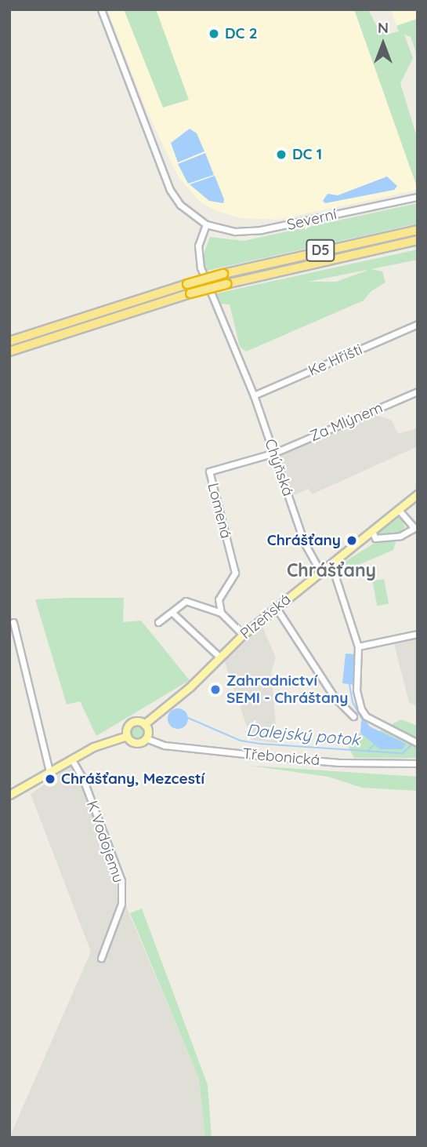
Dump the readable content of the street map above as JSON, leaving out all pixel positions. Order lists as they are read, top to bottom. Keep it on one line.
{"streets":{"highway":["D5"],"main road":["Plzeňská"],"street":["Severní","Ke Hřišti","Za Mlýnem","Chýňská","Lomená","Třebonická","K Vodojemu"]},"crossings":[["Severní","Chýňská"],["Ke Hřišti","Chýňská"],["Za Mlýnem","Chýňská"],["Za Mlýnem","Lomená"],["Chýňská","Lomená"],["Chýňská","Plzeňská"],["Plzeňská","Třebonická"],["Plzeňská","K Vodojemu"]],"districts":["Chrášťany"],"water":["Dalejský potok"],"places":["DC 2","DC 1","Chrášťany","Zahradnictví SEMI - Chráštany","Chrášťany, Mezcestí"],"north":"top"}
